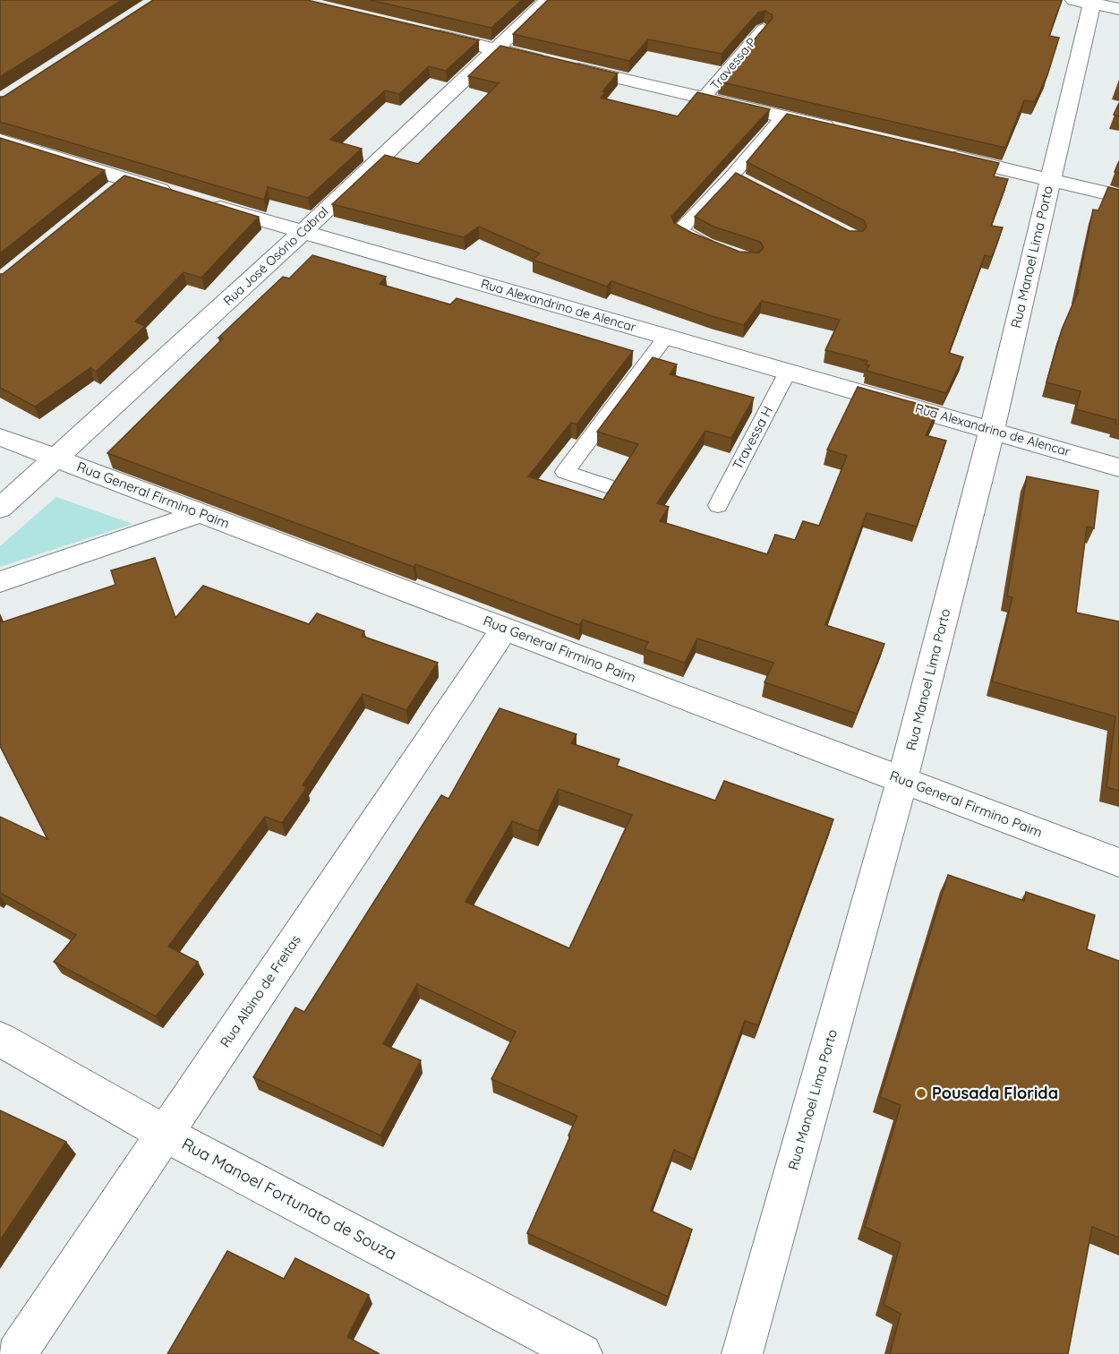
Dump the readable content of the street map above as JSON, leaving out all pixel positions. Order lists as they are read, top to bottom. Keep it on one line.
{"streets":{"street":["Rua José Osório Cabral","Rua Manoel Lima Porto","Rua Alexandrino de Alencar","Rua General Firmino Paim","Rua Albino de Freitas","Rua Manoel Fortunato de Souza"],"lane":["Travessa P","Travessa H"]},"crossings":[["Rua José Osório Cabral","Rua Alexandrino de Alencar"],["Rua José Osório Cabral","Rua General Firmino Paim"],["Rua Manoel Lima Porto","Rua Alexandrino de Alencar"],["Rua Manoel Lima Porto","Rua General Firmino Paim"],["Rua Alexandrino de Alencar","Travessa H"],["Rua General Firmino Paim","Rua Albino de Freitas"],["Rua Albino de Freitas","Rua Manoel Fortunato de Souza"]],"places":["Pousada Florida"]}
